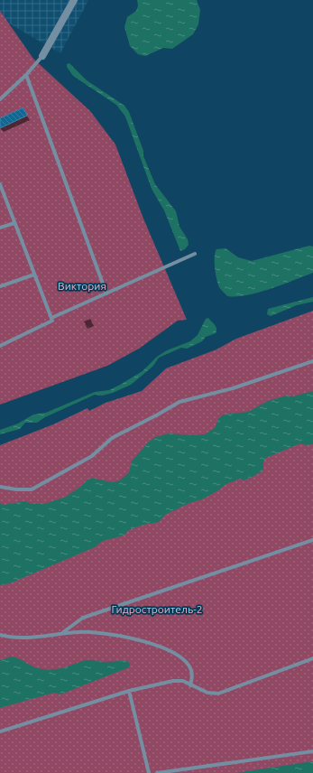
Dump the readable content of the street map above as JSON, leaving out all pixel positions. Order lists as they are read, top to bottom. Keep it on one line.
{"parks":["Виктория","Гидростроитель-2"]}
